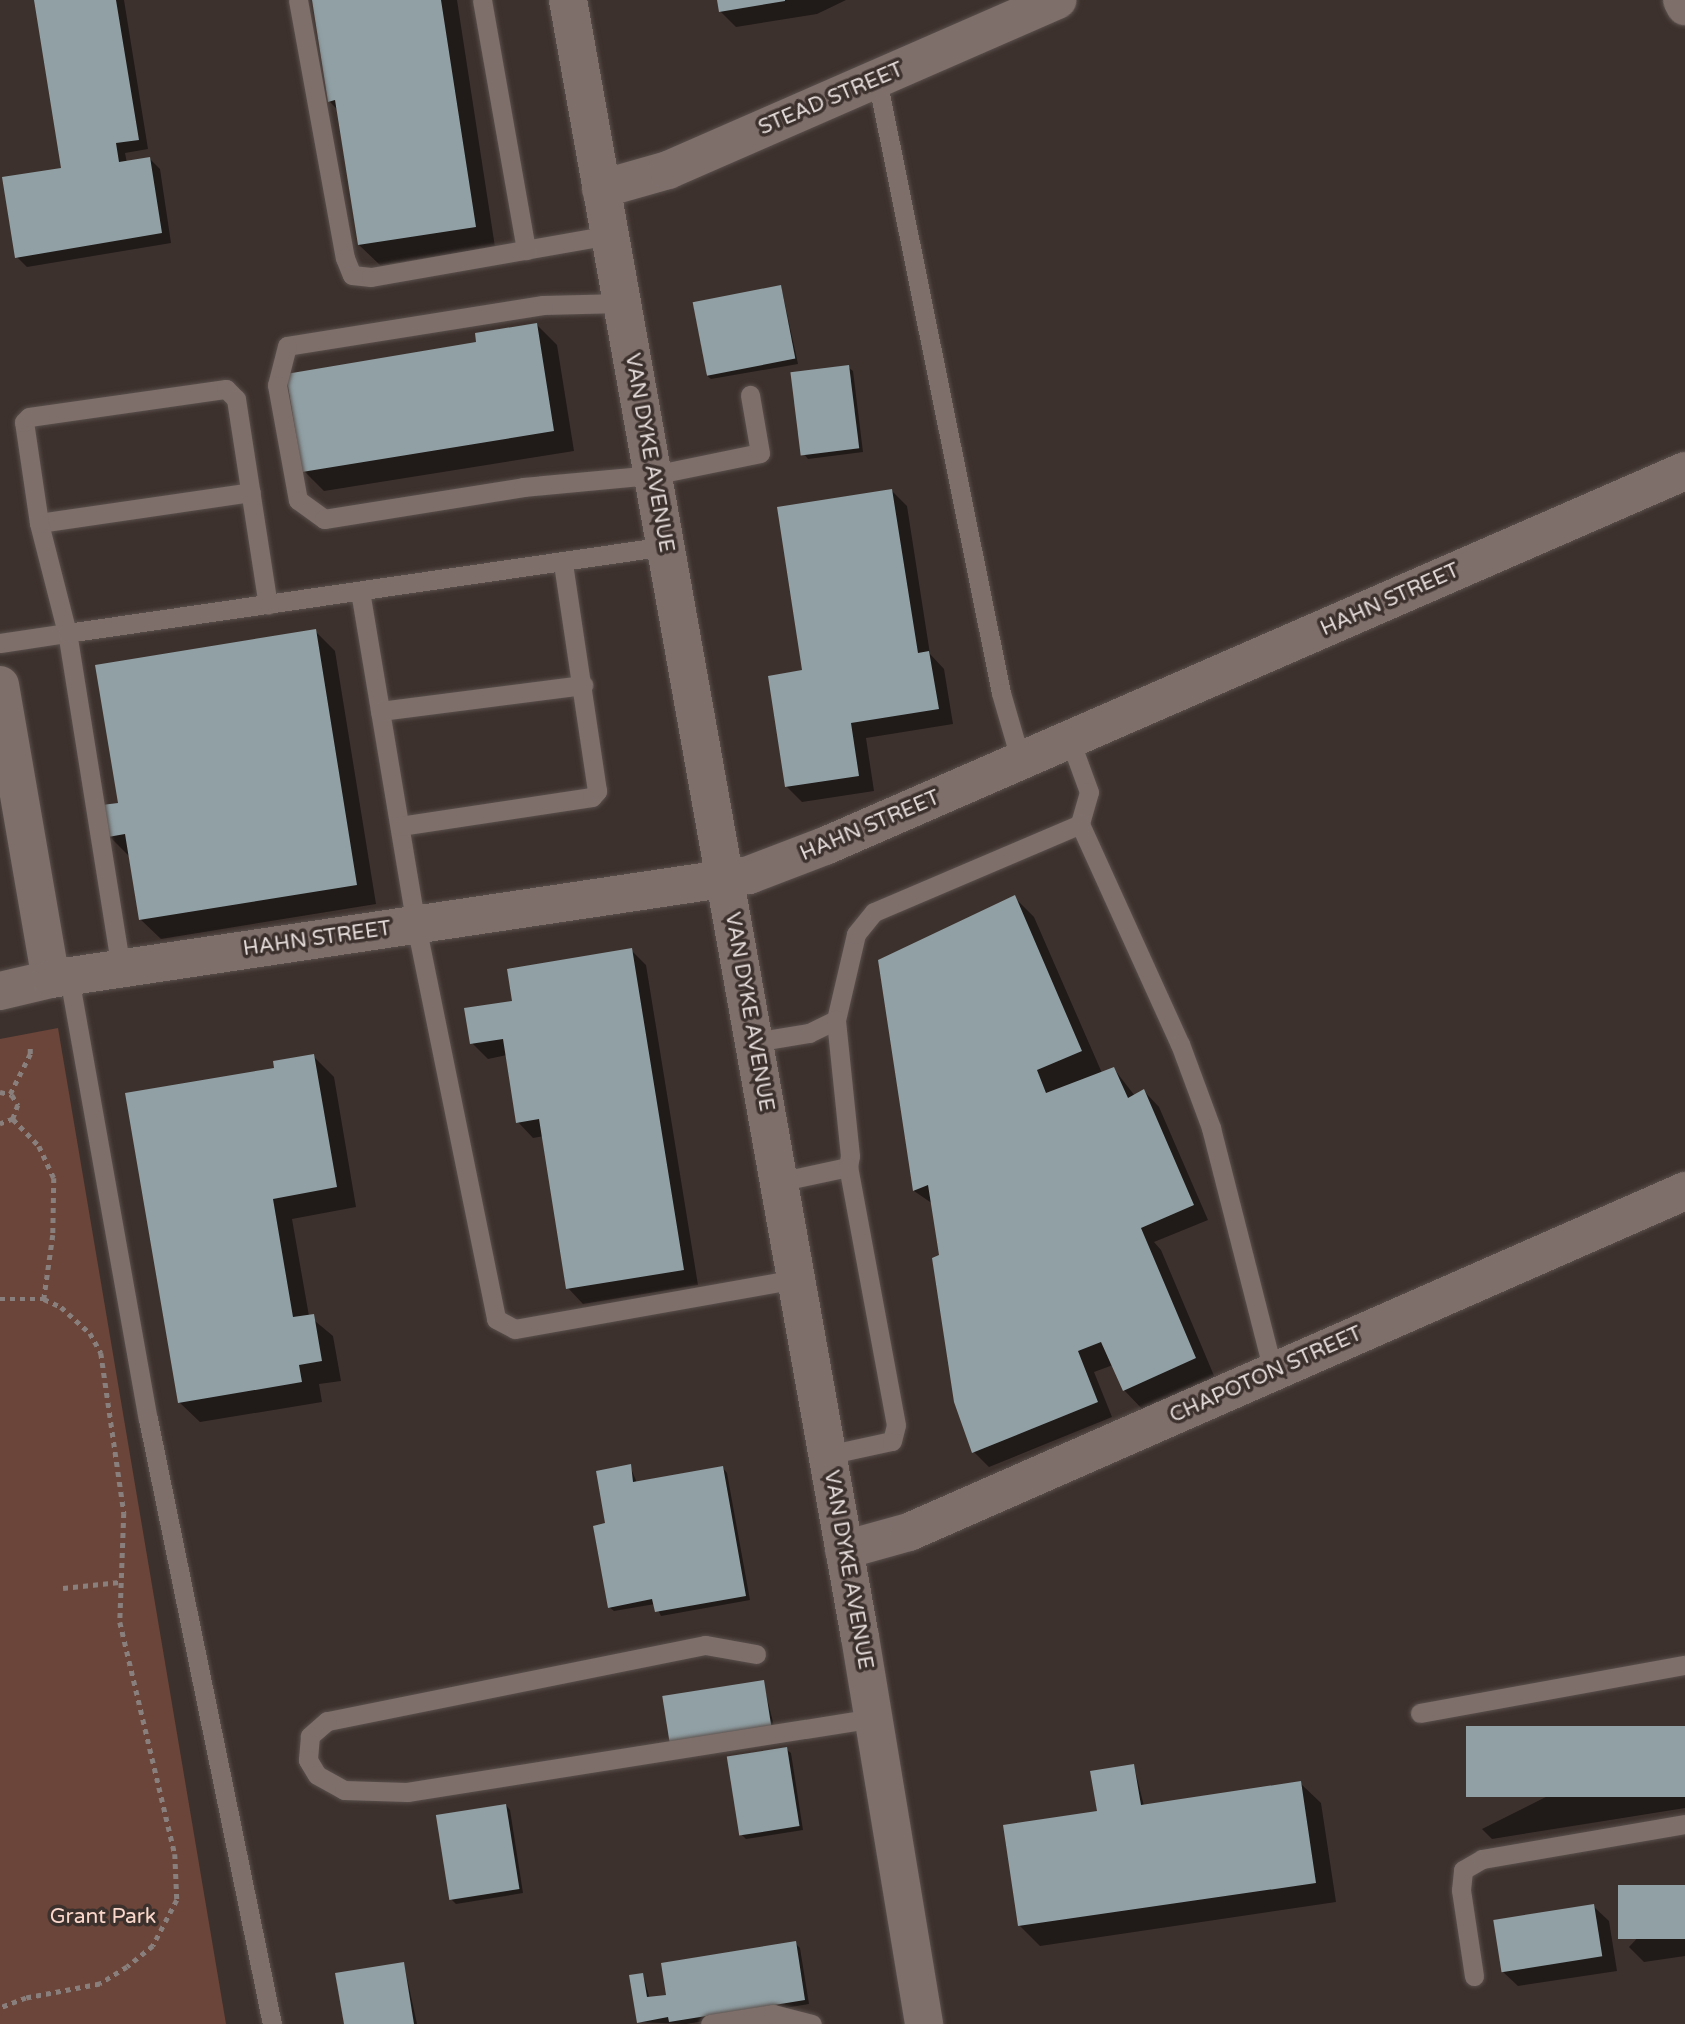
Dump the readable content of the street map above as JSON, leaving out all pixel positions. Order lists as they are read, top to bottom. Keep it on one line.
{"streets":{"street":["STEAD STREET","VAN DYKE AVENUE","HAHN STREET","CHAPOTON STREET"]},"crossings":[["STEAD STREET","VAN DYKE AVENUE"],["VAN DYKE AVENUE","HAHN STREET"],["VAN DYKE AVENUE","CHAPOTON STREET"]],"parks":["Grant Park"]}
